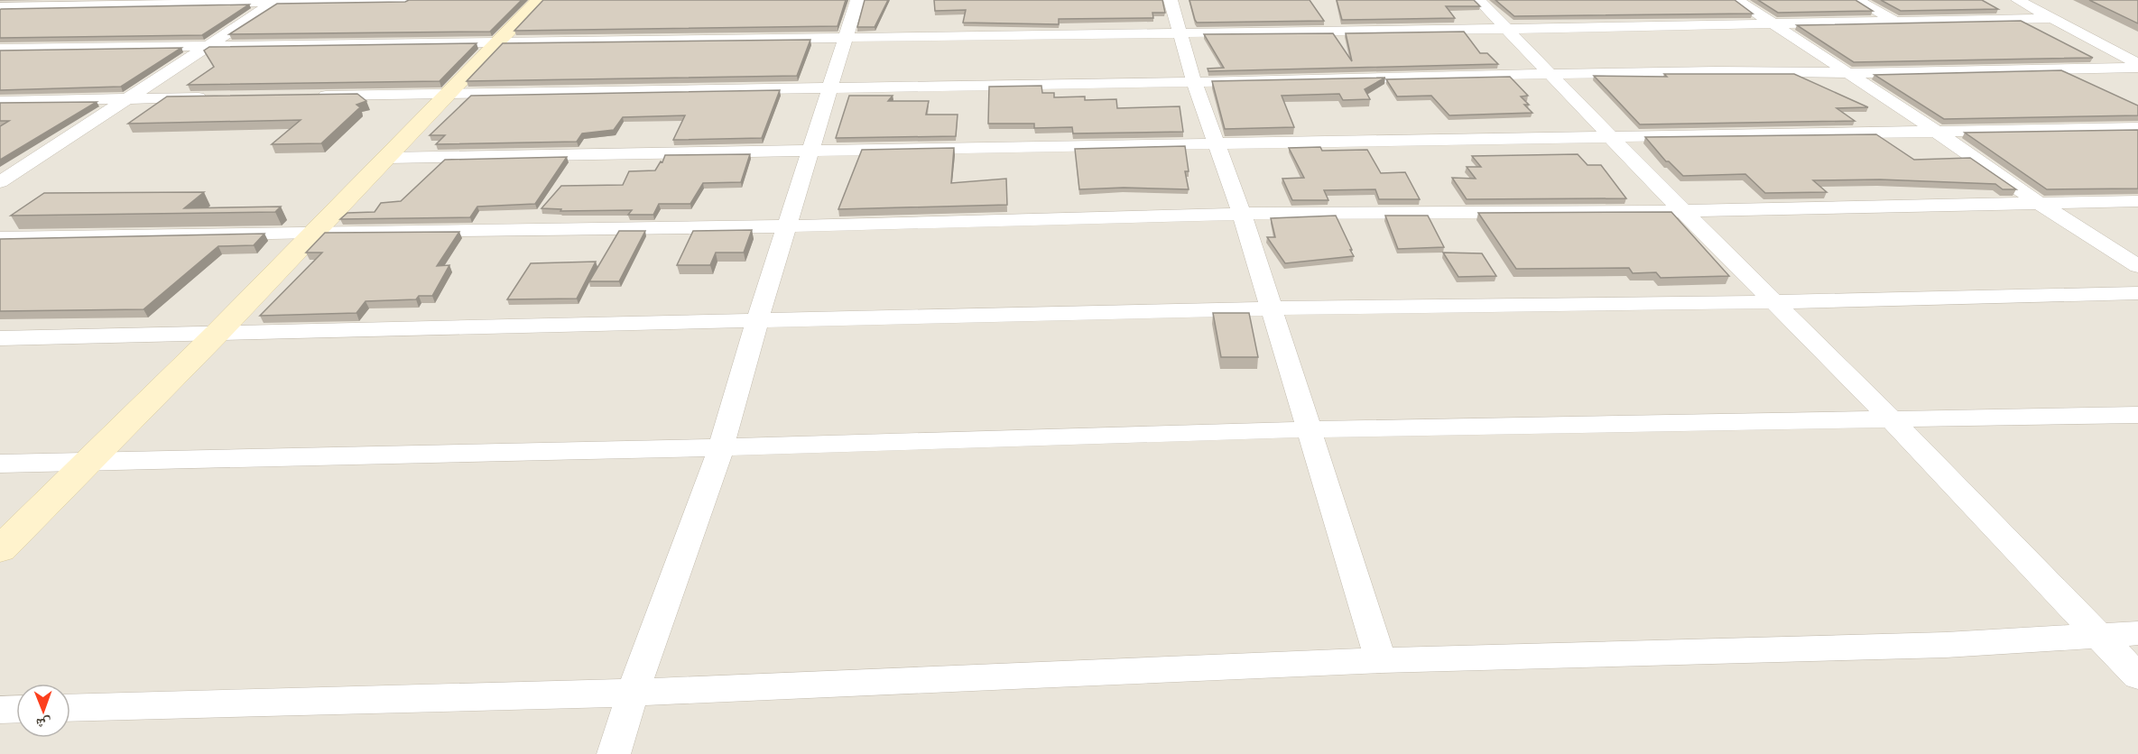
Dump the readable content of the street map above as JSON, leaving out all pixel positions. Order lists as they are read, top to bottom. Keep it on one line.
{"north":"bottom"}
